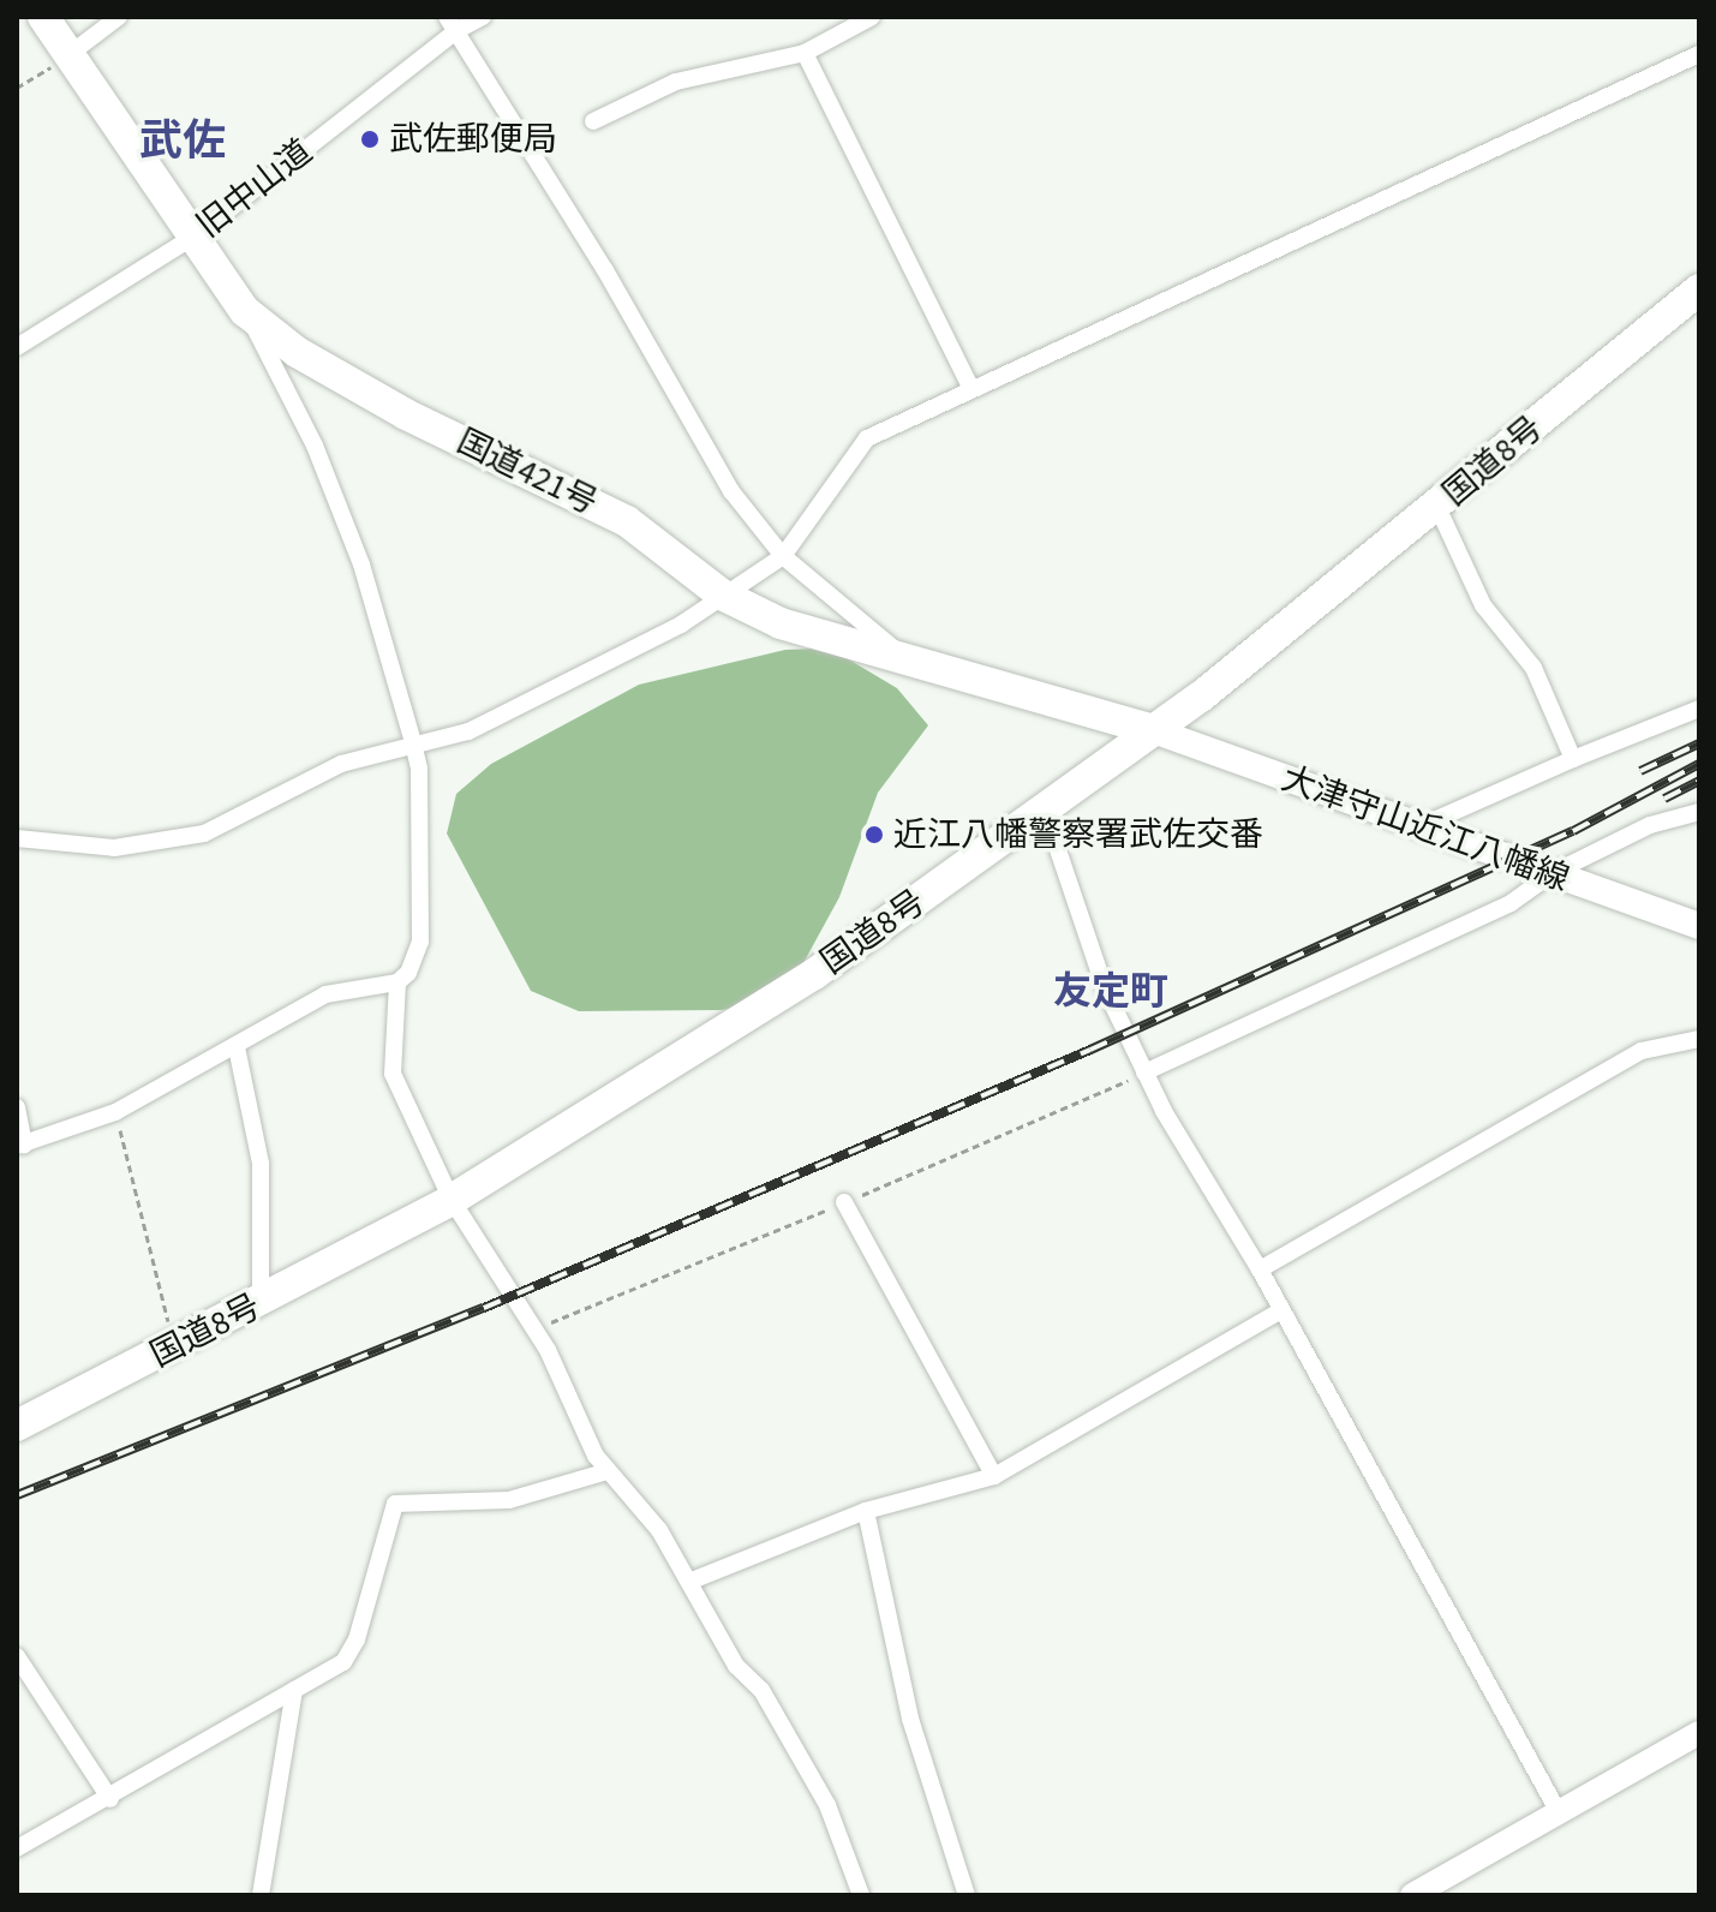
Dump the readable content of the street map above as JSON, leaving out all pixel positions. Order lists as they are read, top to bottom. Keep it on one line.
{"streets":{"highway":["国道8号","国道421号"],"main road":["大津守山近江八幡線"],"street":["旧中山道"]},"crossings":[["旧中山道","国道421号"],["国道8号","国道421号"],["国道8号","大津守山近江八幡線"],["国道421号","大津守山近江八幡線"]],"districts":["武佐","友定町"],"places":["武佐郵便局","近江八幡警察署武佐交番"]}
